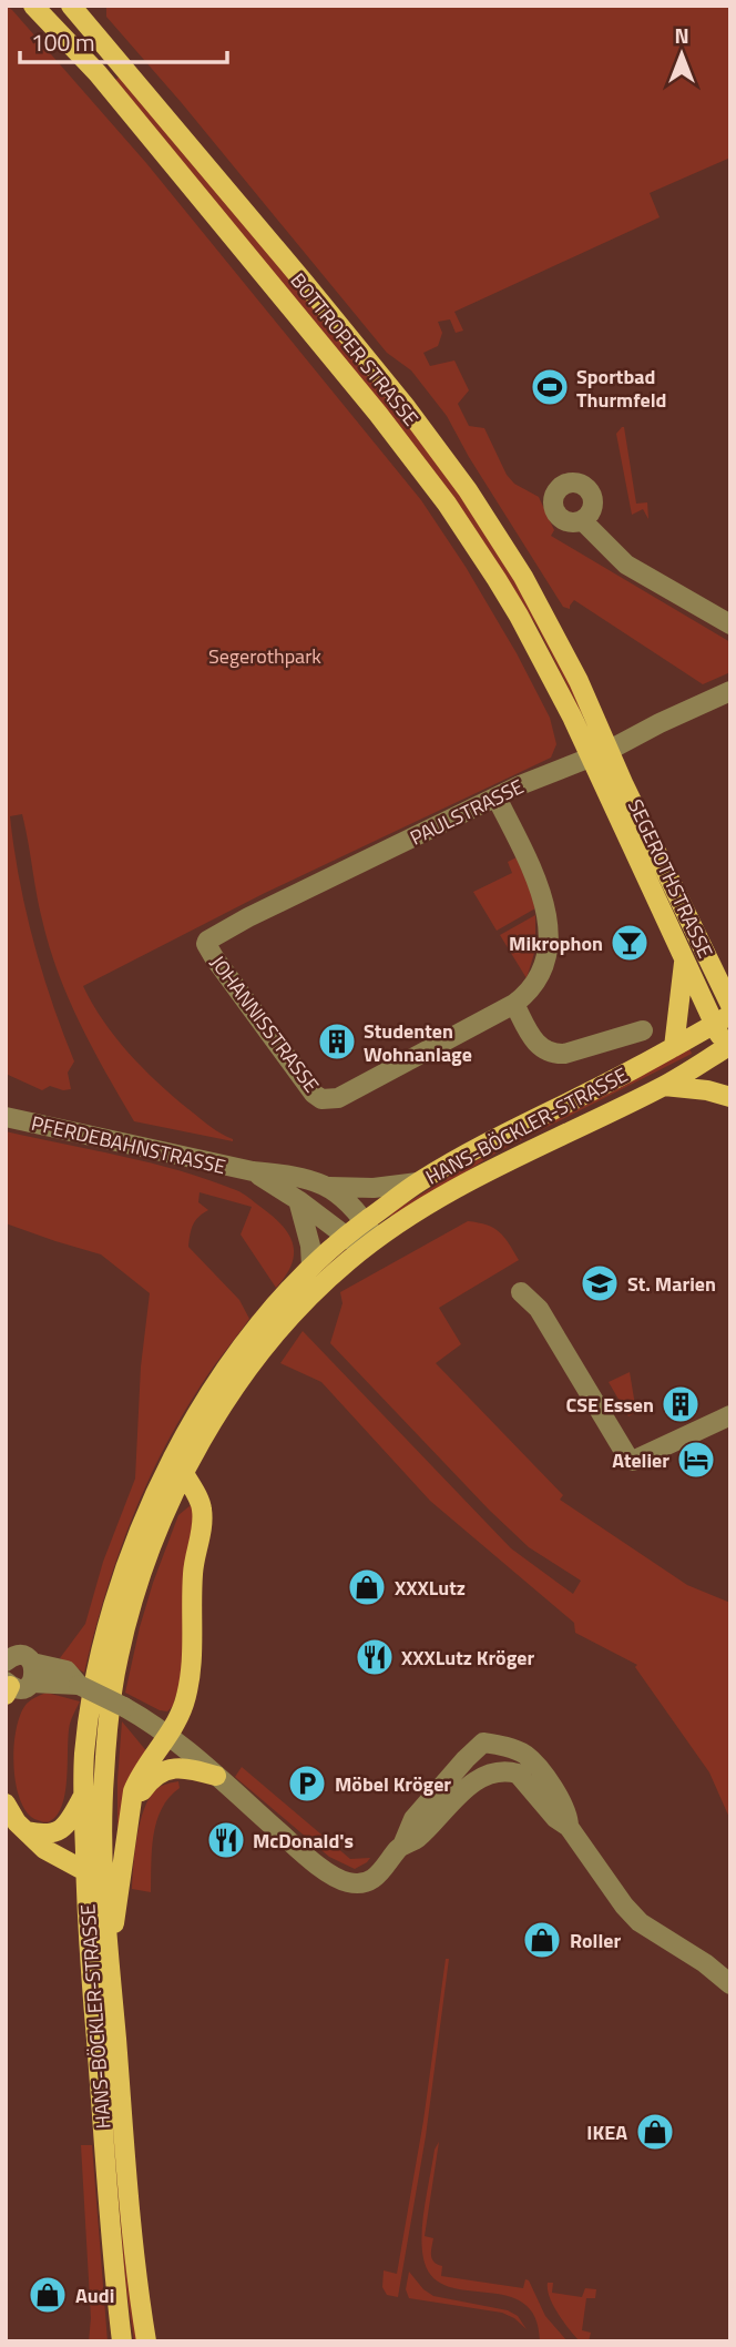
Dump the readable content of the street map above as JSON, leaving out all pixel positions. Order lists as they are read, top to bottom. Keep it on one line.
{"streets":{"main road":["BOTTROPER STRASSE","SEGEROTHSTRASSE","HANS-BÖCKLER-STRASSE"],"street":["PAULSTRASSE","JOHANNISSTRASSE","PFERDEBAHNSTRASSE"]},"crossings":[["BOTTROPER STRASSE","PAULSTRASSE"],["BOTTROPER STRASSE","SEGEROTHSTRASSE"],["PAULSTRASSE","SEGEROTHSTRASSE"],["PAULSTRASSE","JOHANNISSTRASSE"],["SEGEROTHSTRASSE","HANS-BÖCKLER-STRASSE"],["HANS-BÖCKLER-STRASSE","PFERDEBAHNSTRASSE"]],"parks":["Segerothpark"],"places":{"sports":["Sportbad Thurmfeld"],"bar":["Mikrophon"],"building":["Studenten Wohnanlage","CSE Essen"],"school or university":["St. Marien"],"hotel":["Atelier"],"shop":["XXXLutz","Roller","IKEA","Audi"],"restaurant":["XXXLutz Kröger","McDonald's"],"parking":["Möbel Kröger"]},"scale_bar":"100 m","north":"top"}
